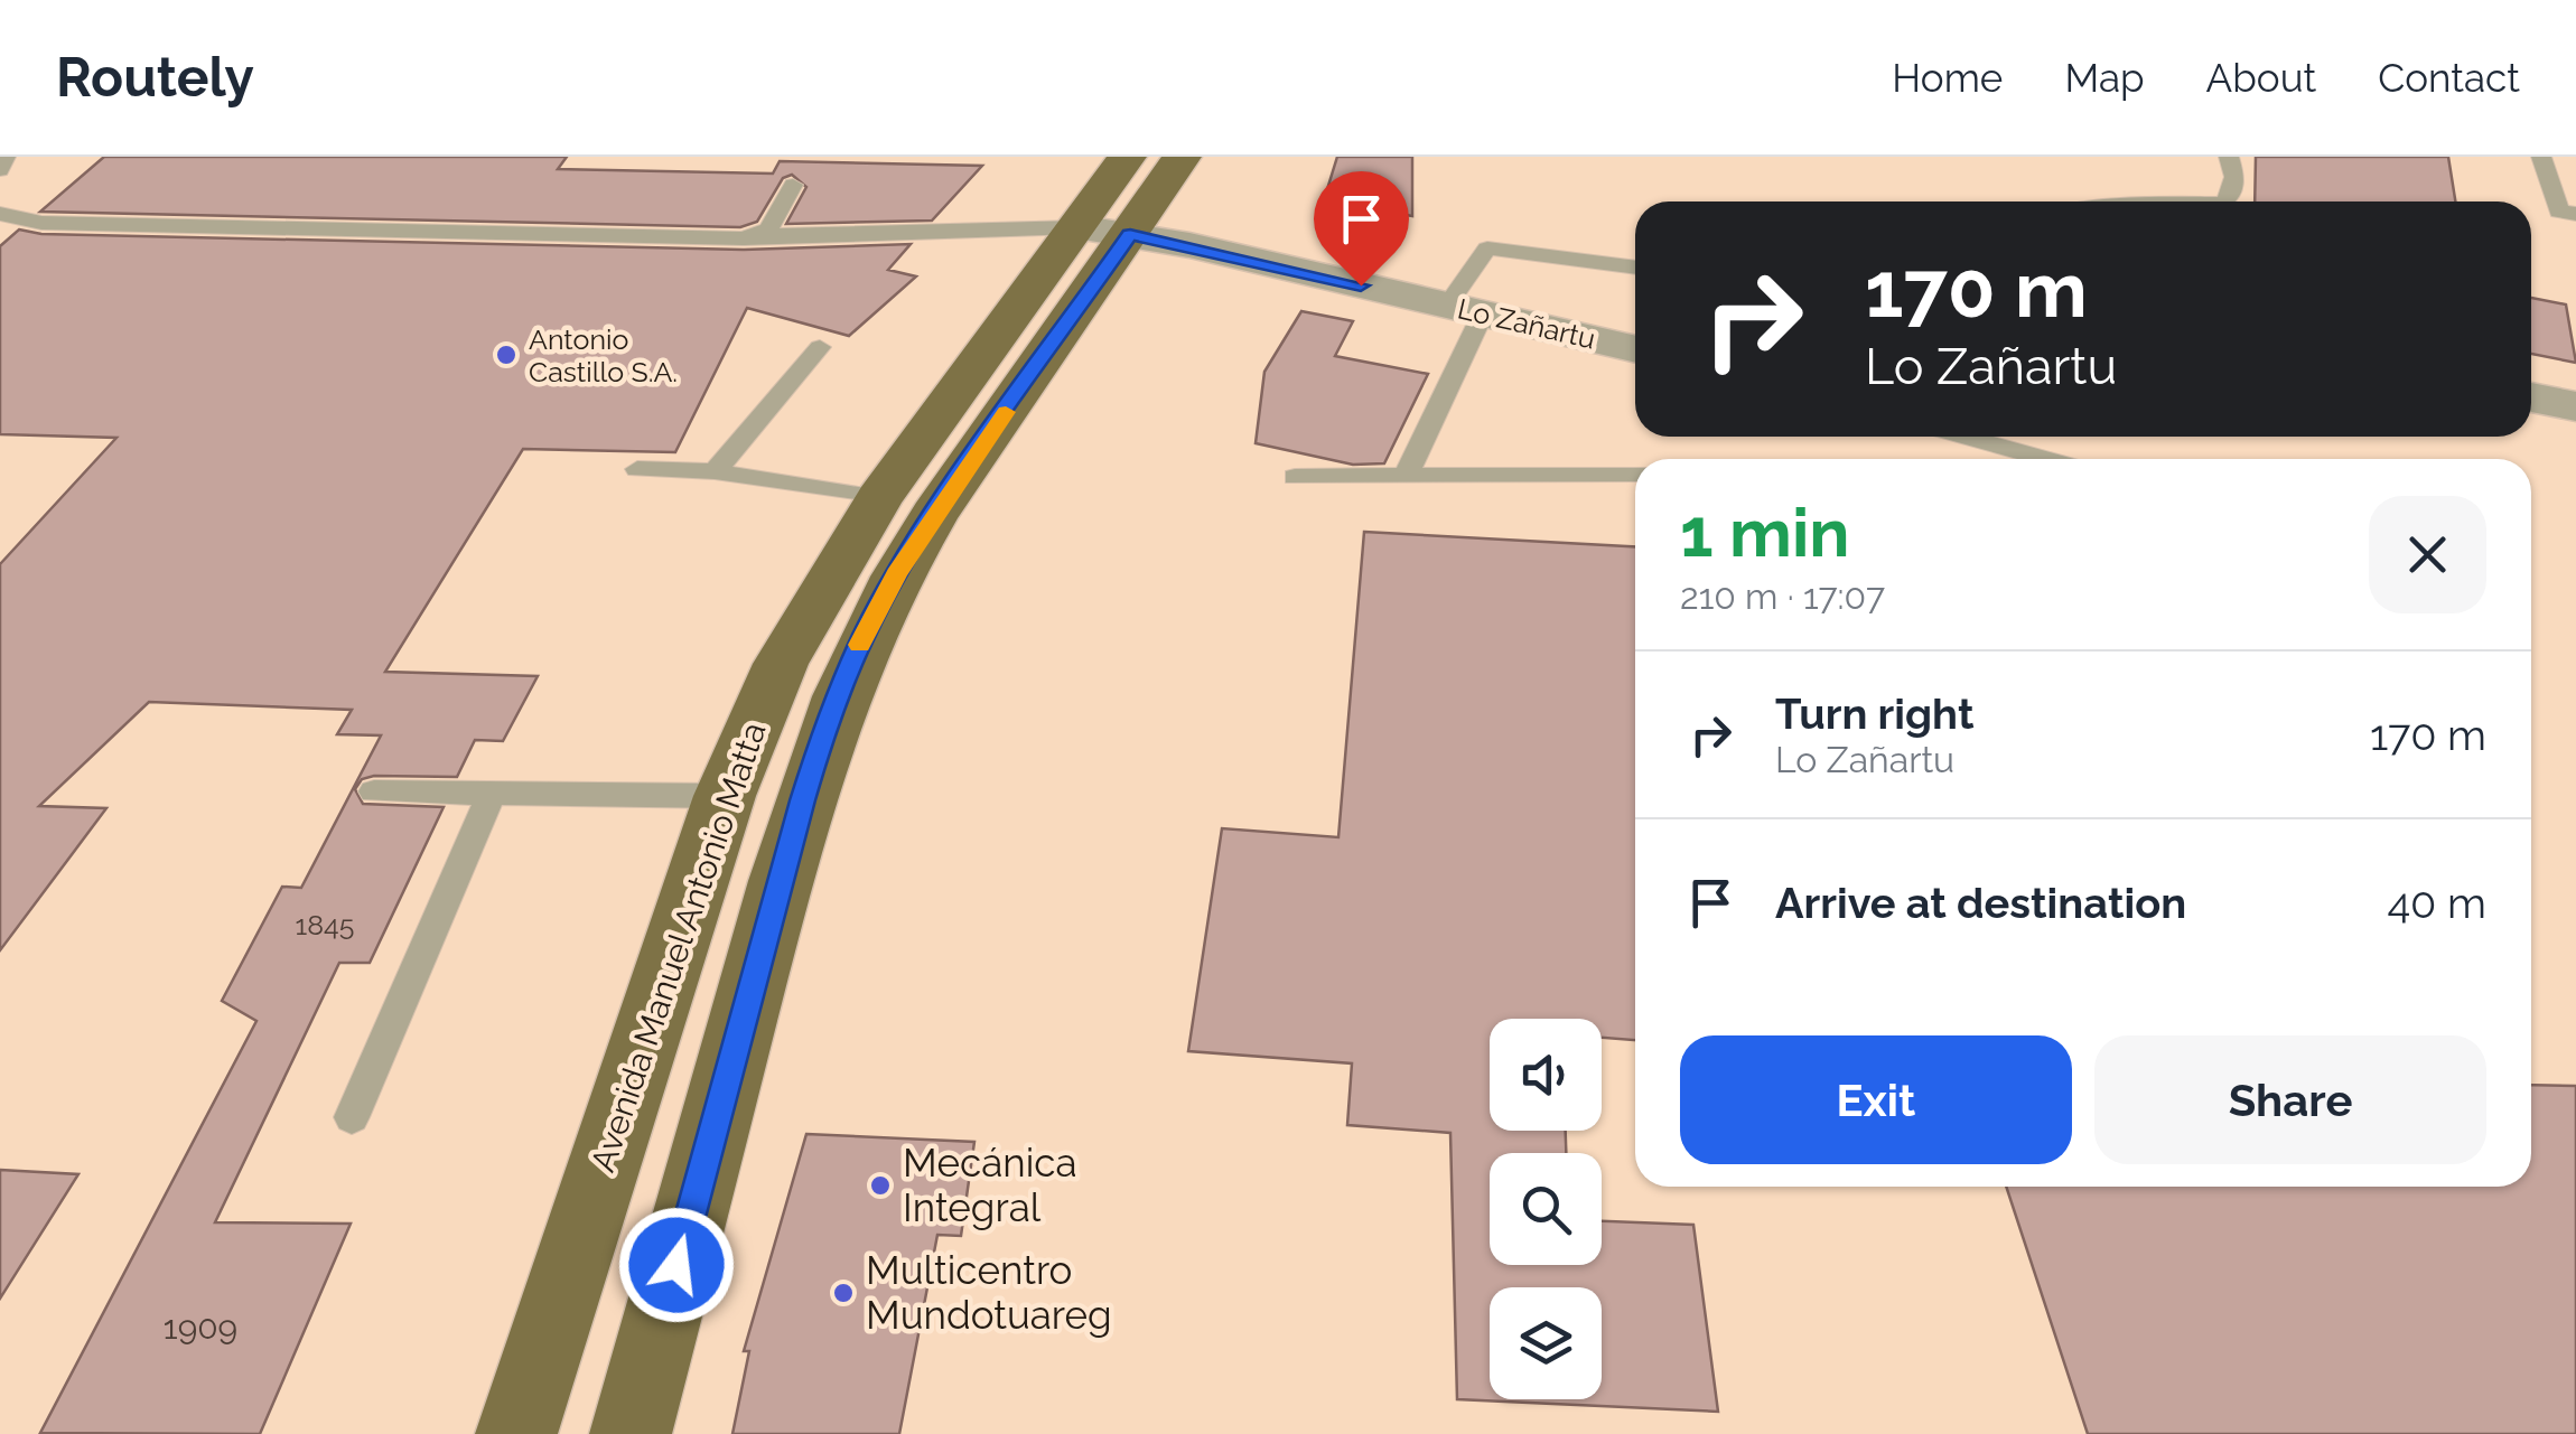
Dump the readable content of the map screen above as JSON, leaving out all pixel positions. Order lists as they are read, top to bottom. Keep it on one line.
{"streets":{"main road":["Avenida Manuel Antonio Matta"],"street":["Lo Zañartu"]},"crossings":[["Lo Zañartu","Avenida Manuel Antonio Matta"]],"places":["Antonio Castillo S.A.","Mecánica Integral","Multicentro Mundotuareg"],"house_numbers":["1845","1909"],"page":{"header":"Routely","nav":["Home","Map","About","Contact"],"turn":["170 m","Lo Zañartu"],"heading":["1 min","210 m · 17:07"],"list":[{"name":"Turn right","note":"Lo Zañartu","value":"170 m"},{"name":"Arrive at destination","value":"40 m"}],"buttons":["Exit","Share"]}}
